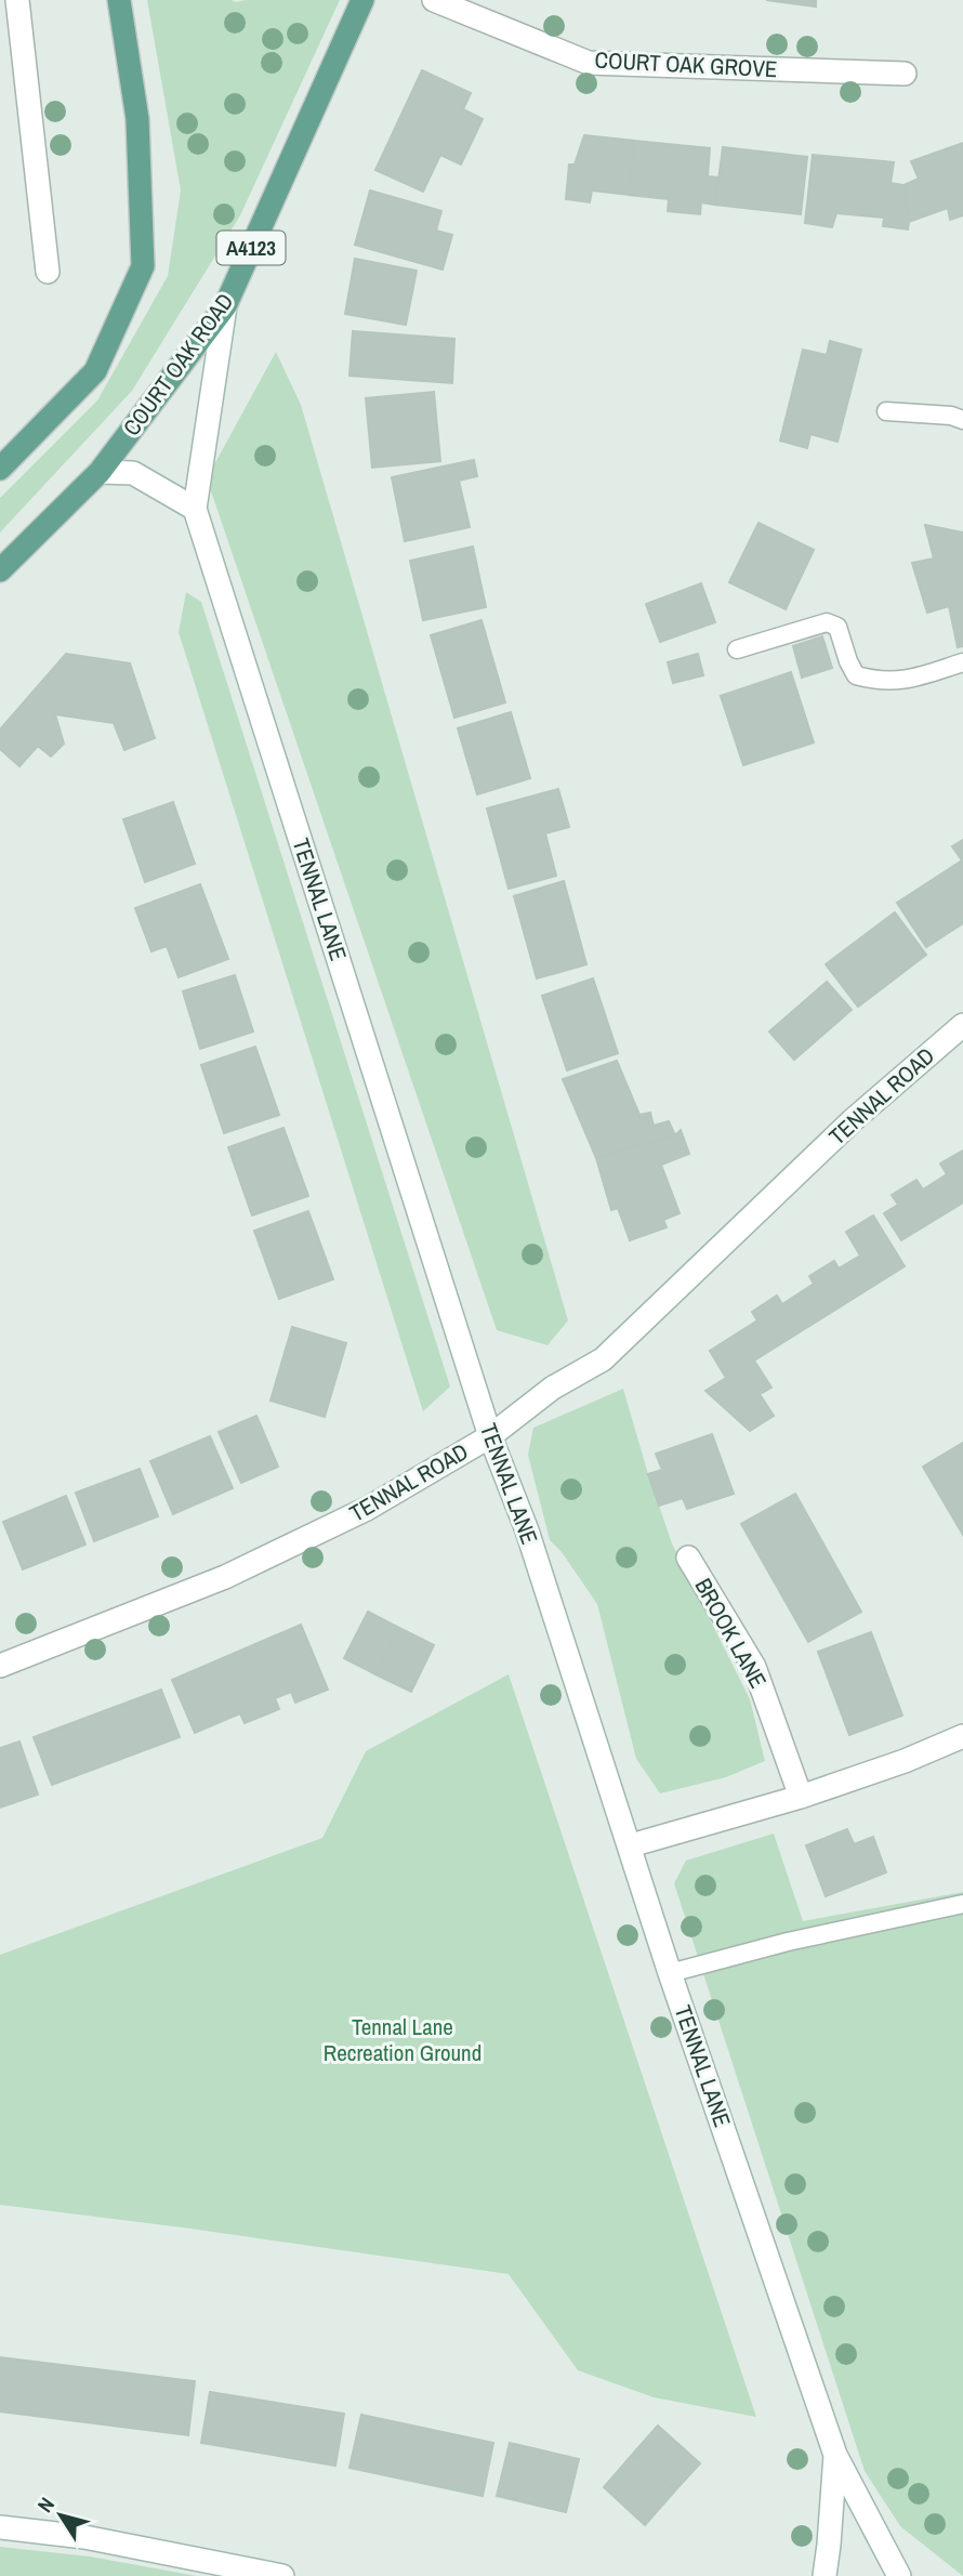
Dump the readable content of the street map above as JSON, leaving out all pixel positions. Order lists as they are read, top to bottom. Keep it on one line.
{"streets":{"main road":["A4123","COURT OAK ROAD"],"street":["COURT OAK GROVE","TENNAL LANE","TENNAL ROAD","BROOK LANE"]},"crossings":[["COURT OAK ROAD","TENNAL LANE"],["TENNAL LANE","TENNAL ROAD"]],"parks":["Tennal Lane Recreation Ground"],"north":"top left"}
